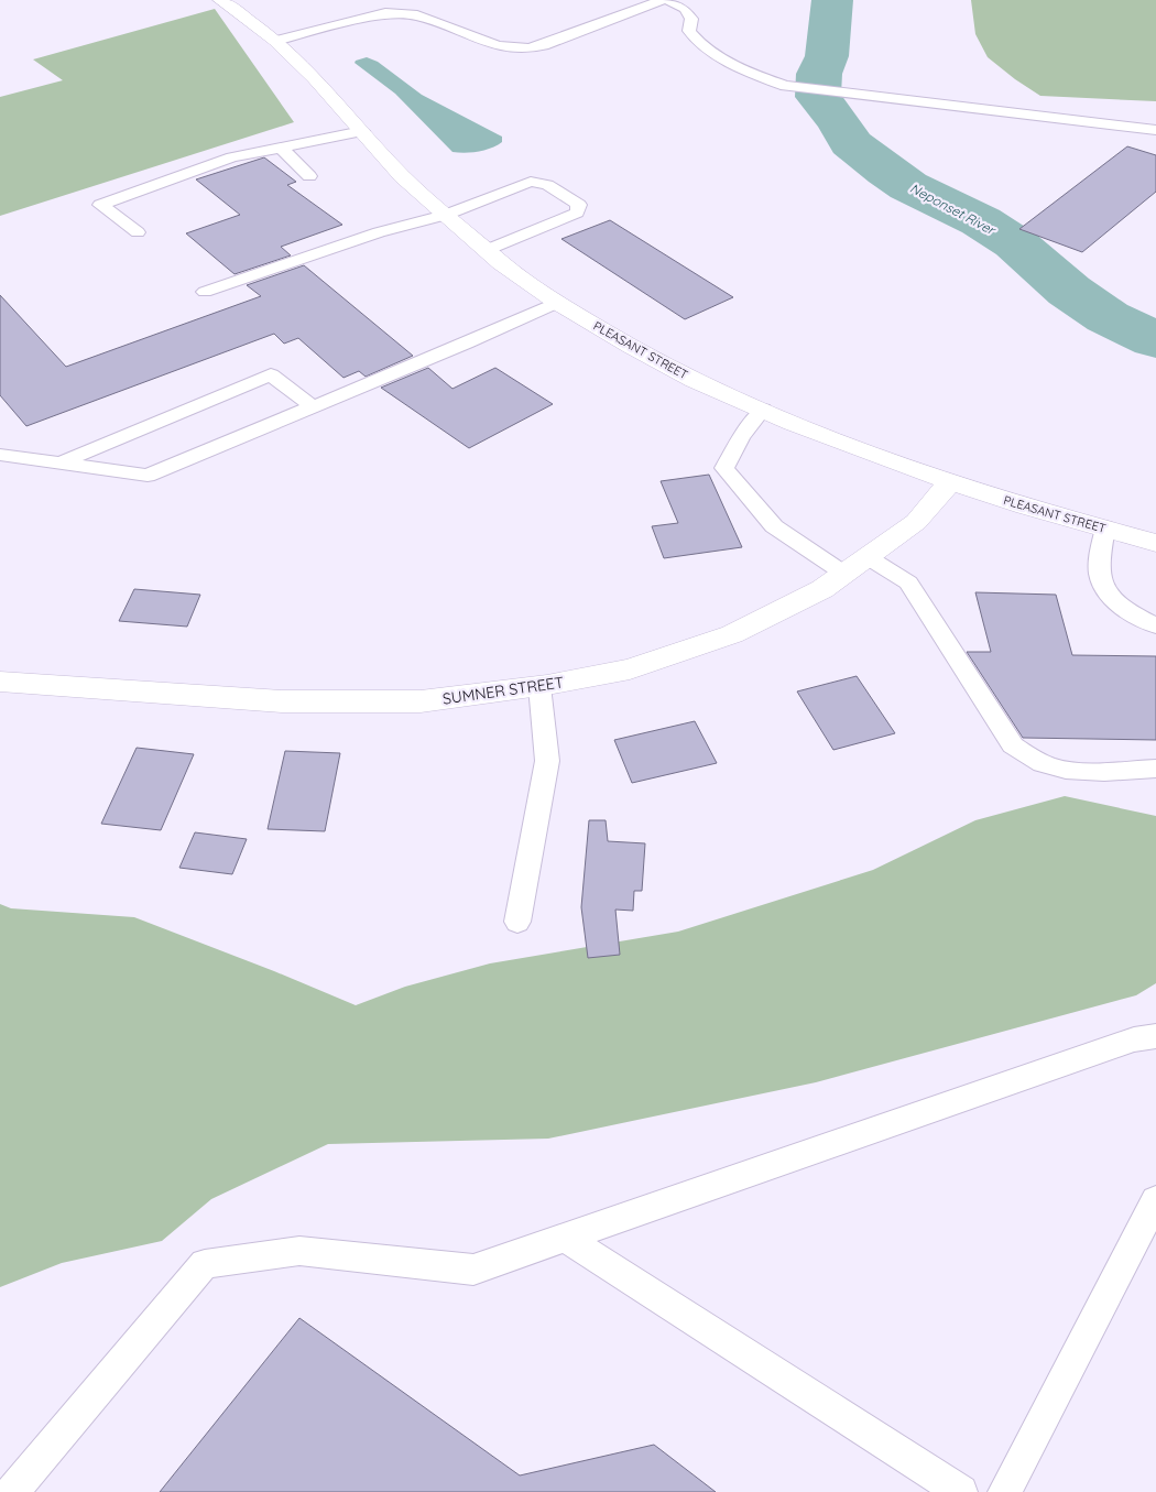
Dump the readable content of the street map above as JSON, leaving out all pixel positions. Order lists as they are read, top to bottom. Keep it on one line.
{"streets":{"street":["PLEASANT STREET","SUMNER STREET"]},"crossings":[["PLEASANT STREET","SUMNER STREET"]],"water":["Neponset River"]}
